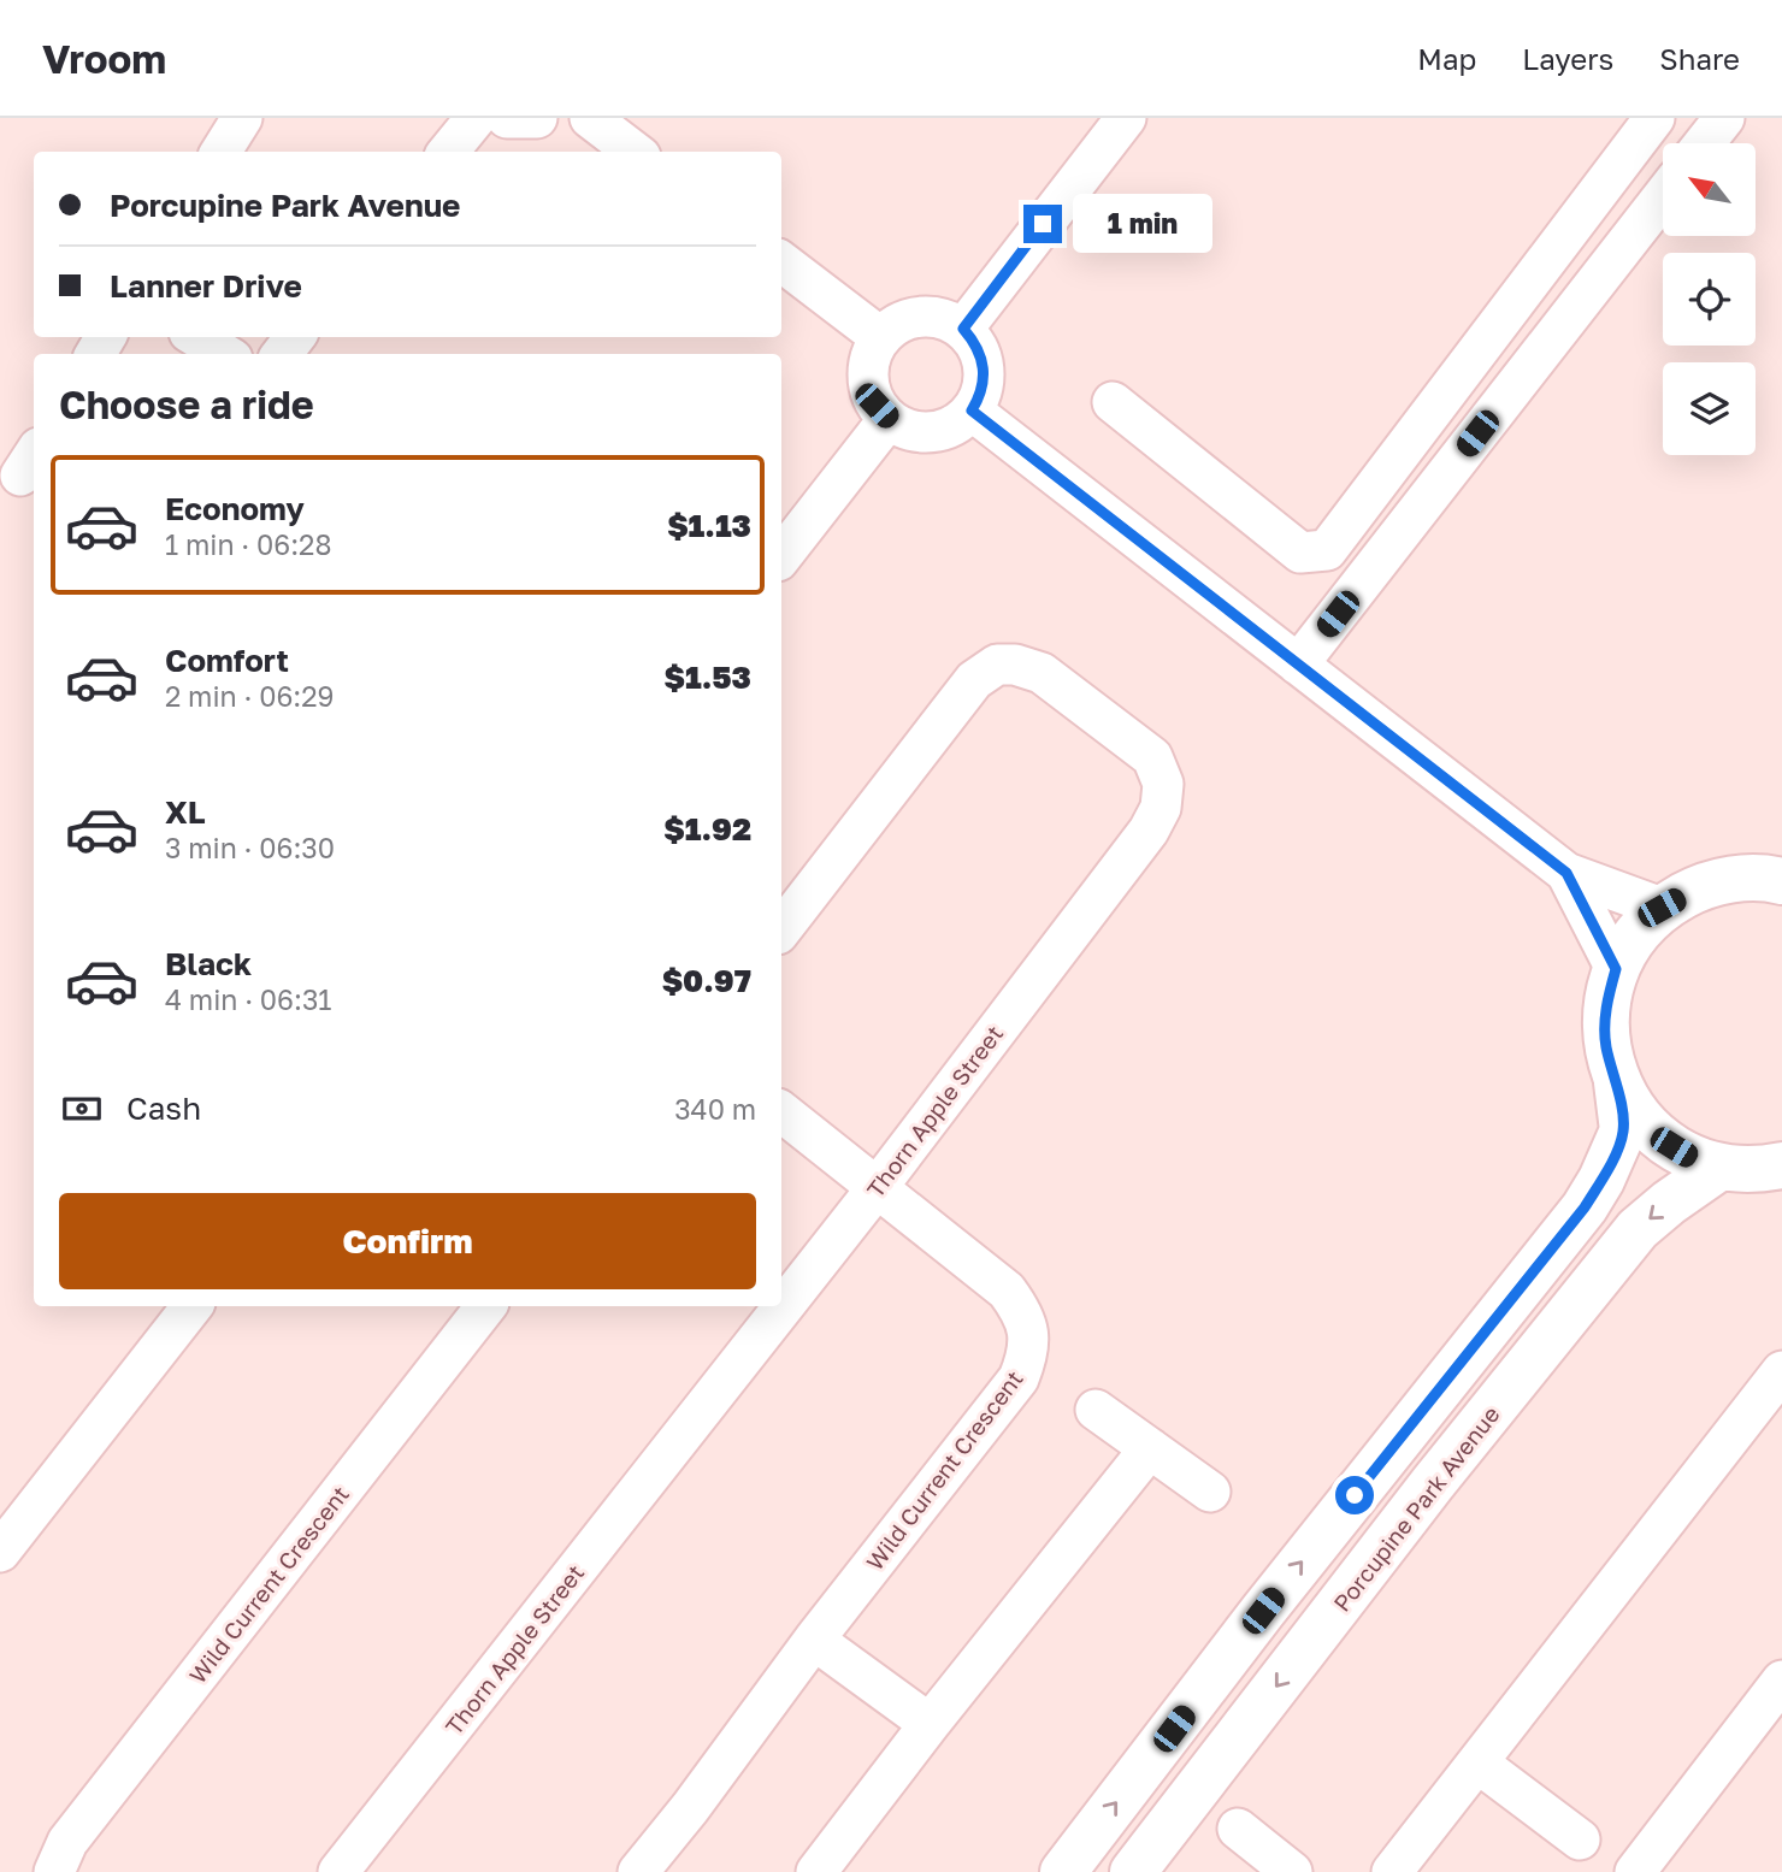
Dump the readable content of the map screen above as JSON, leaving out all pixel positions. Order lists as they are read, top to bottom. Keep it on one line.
{"streets":{"street":["Thorn Apple Street","Wild Current Crescent","Porcupine Park Avenue"]},"crossings":[["Thorn Apple Street","Wild Current Crescent"]],"north":"top left","page":{"header":"Vroom","nav":["Map","Layers","Share"],"banner":["Porcupine Park Avenue","Lanner Drive"],"bubble":"1 min","heading":"Choose a ride","list":[{"name":"Economy","note":"1 min · 06:28","value":"$1.13"},{"name":"Comfort","note":"2 min · 06:29","value":"$1.53"},{"name":"XL","note":"3 min · 06:30","value":"$1.92"},{"name":"Black","note":"4 min · 06:31","value":"$0.97"}],"pay":["Cash","340 m"],"buttons":"Confirm"}}
